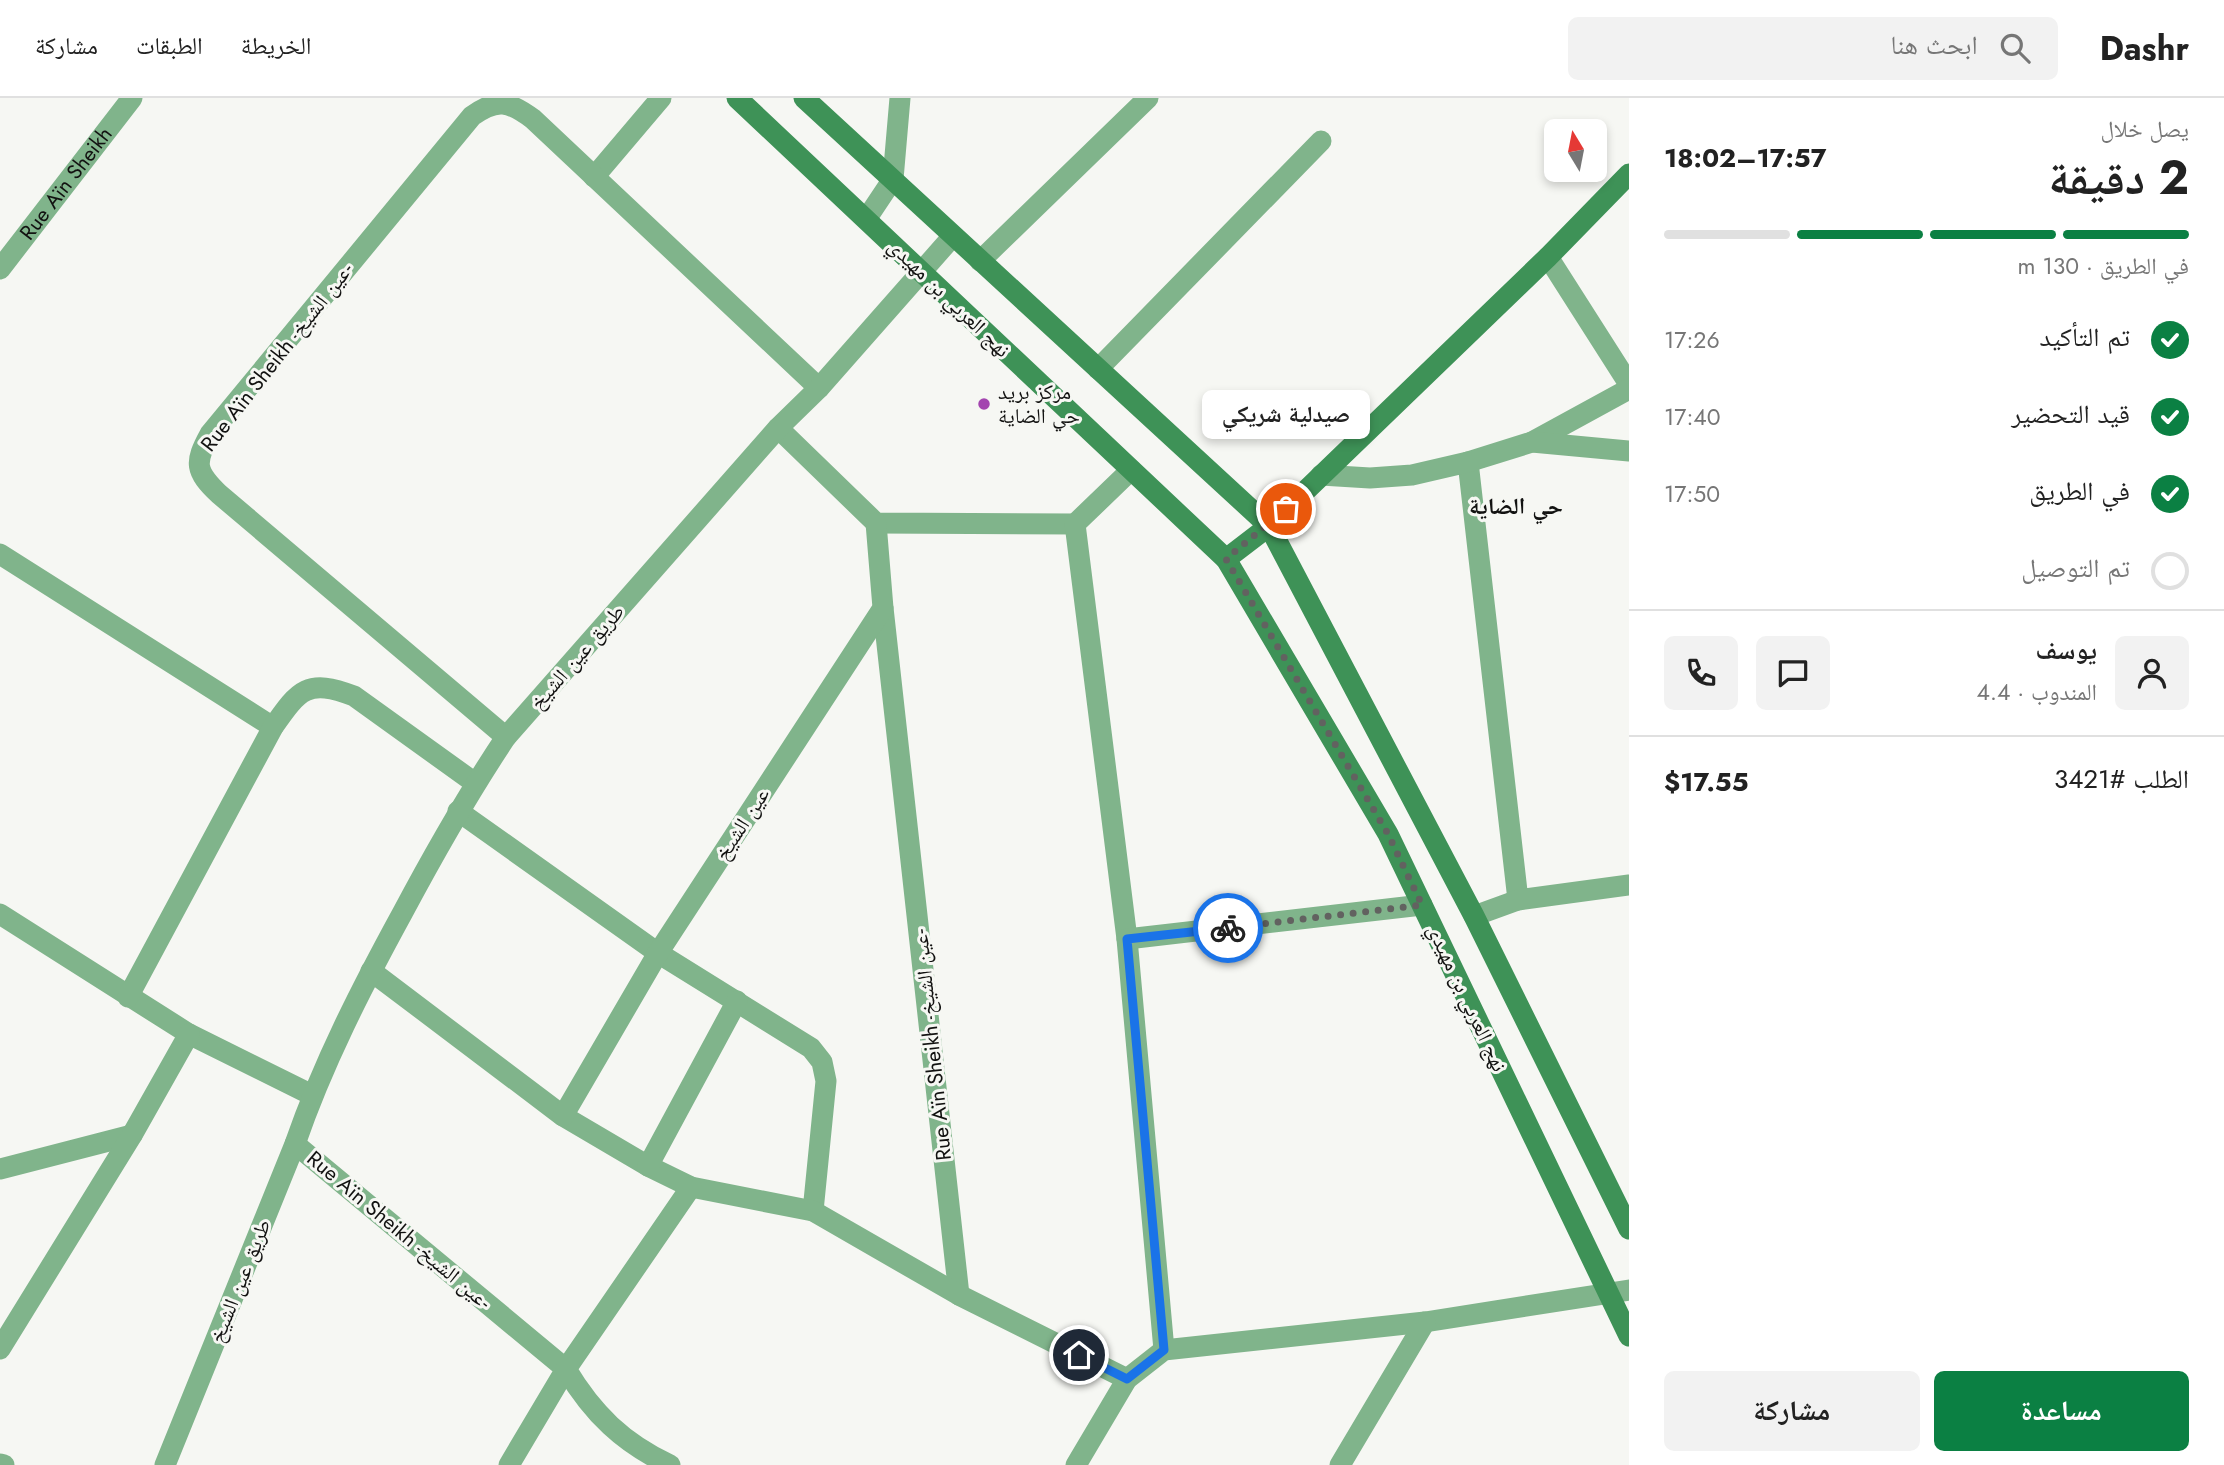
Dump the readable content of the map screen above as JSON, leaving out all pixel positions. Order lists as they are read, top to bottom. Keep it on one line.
{"streets":{"main road":["نهج العربي بن مهيدي"],"street":["Rue Aïn Sheikh","Rue Aïn Sheikh -عين الشيخ-","طريق عين الشيخ","عين الشيخ"]},"crossings":[["نهج العربي بن مهيدي","طريق عين الشيخ"],["Rue Aïn Sheikh -عين الشيخ-","طريق عين الشيخ"],["Rue Aïn Sheikh -عين الشيخ-","عين الشيخ"]],"districts":["حي الضاية"],"places":["مركز بريد حي الضاية","صيدلية شريكي"],"north":"top","page":{"header":"Dashr","search":"ابحث هنا","nav":["الخريطة","الطبقات","مشاركة"],"heading":["2 دقيقة","يصل خلال","17:57–18:02"],"panel":["يوسف","المندوب · 4.4","الطلب #3421","$17.55"],"bar":"في الطريق · 130 m","list":[["تم التأكيد","17:26"],["قيد التحضير","17:40"],["في الطريق","17:50"],"تم التوصيل"],"bubble":"صيدلية شريكي","buttons":["مساعدة","مشاركة"]}}
